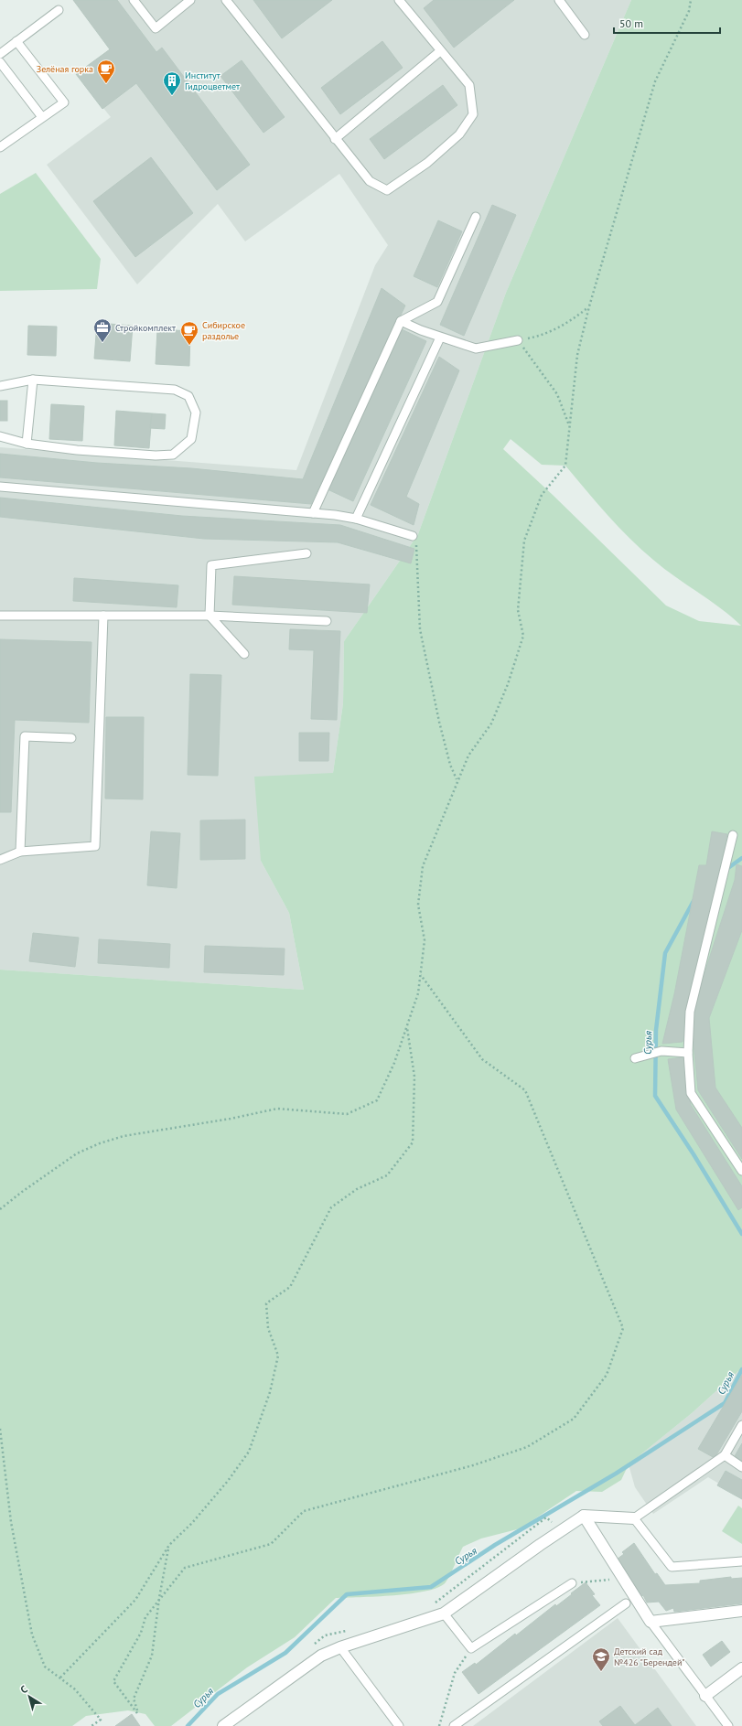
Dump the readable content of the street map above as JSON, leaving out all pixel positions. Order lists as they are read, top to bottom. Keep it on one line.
{"water":["Сурья"],"places":{"cafe":["Зелёная горка","Сибирское раздолье"],"building":["Институт Гидроцветмет"],"office":["Стройкомплект"],"school or university":["Детский сад №426 \"Берендей\""]},"scale_bar":"50 m","north":"top left"}
